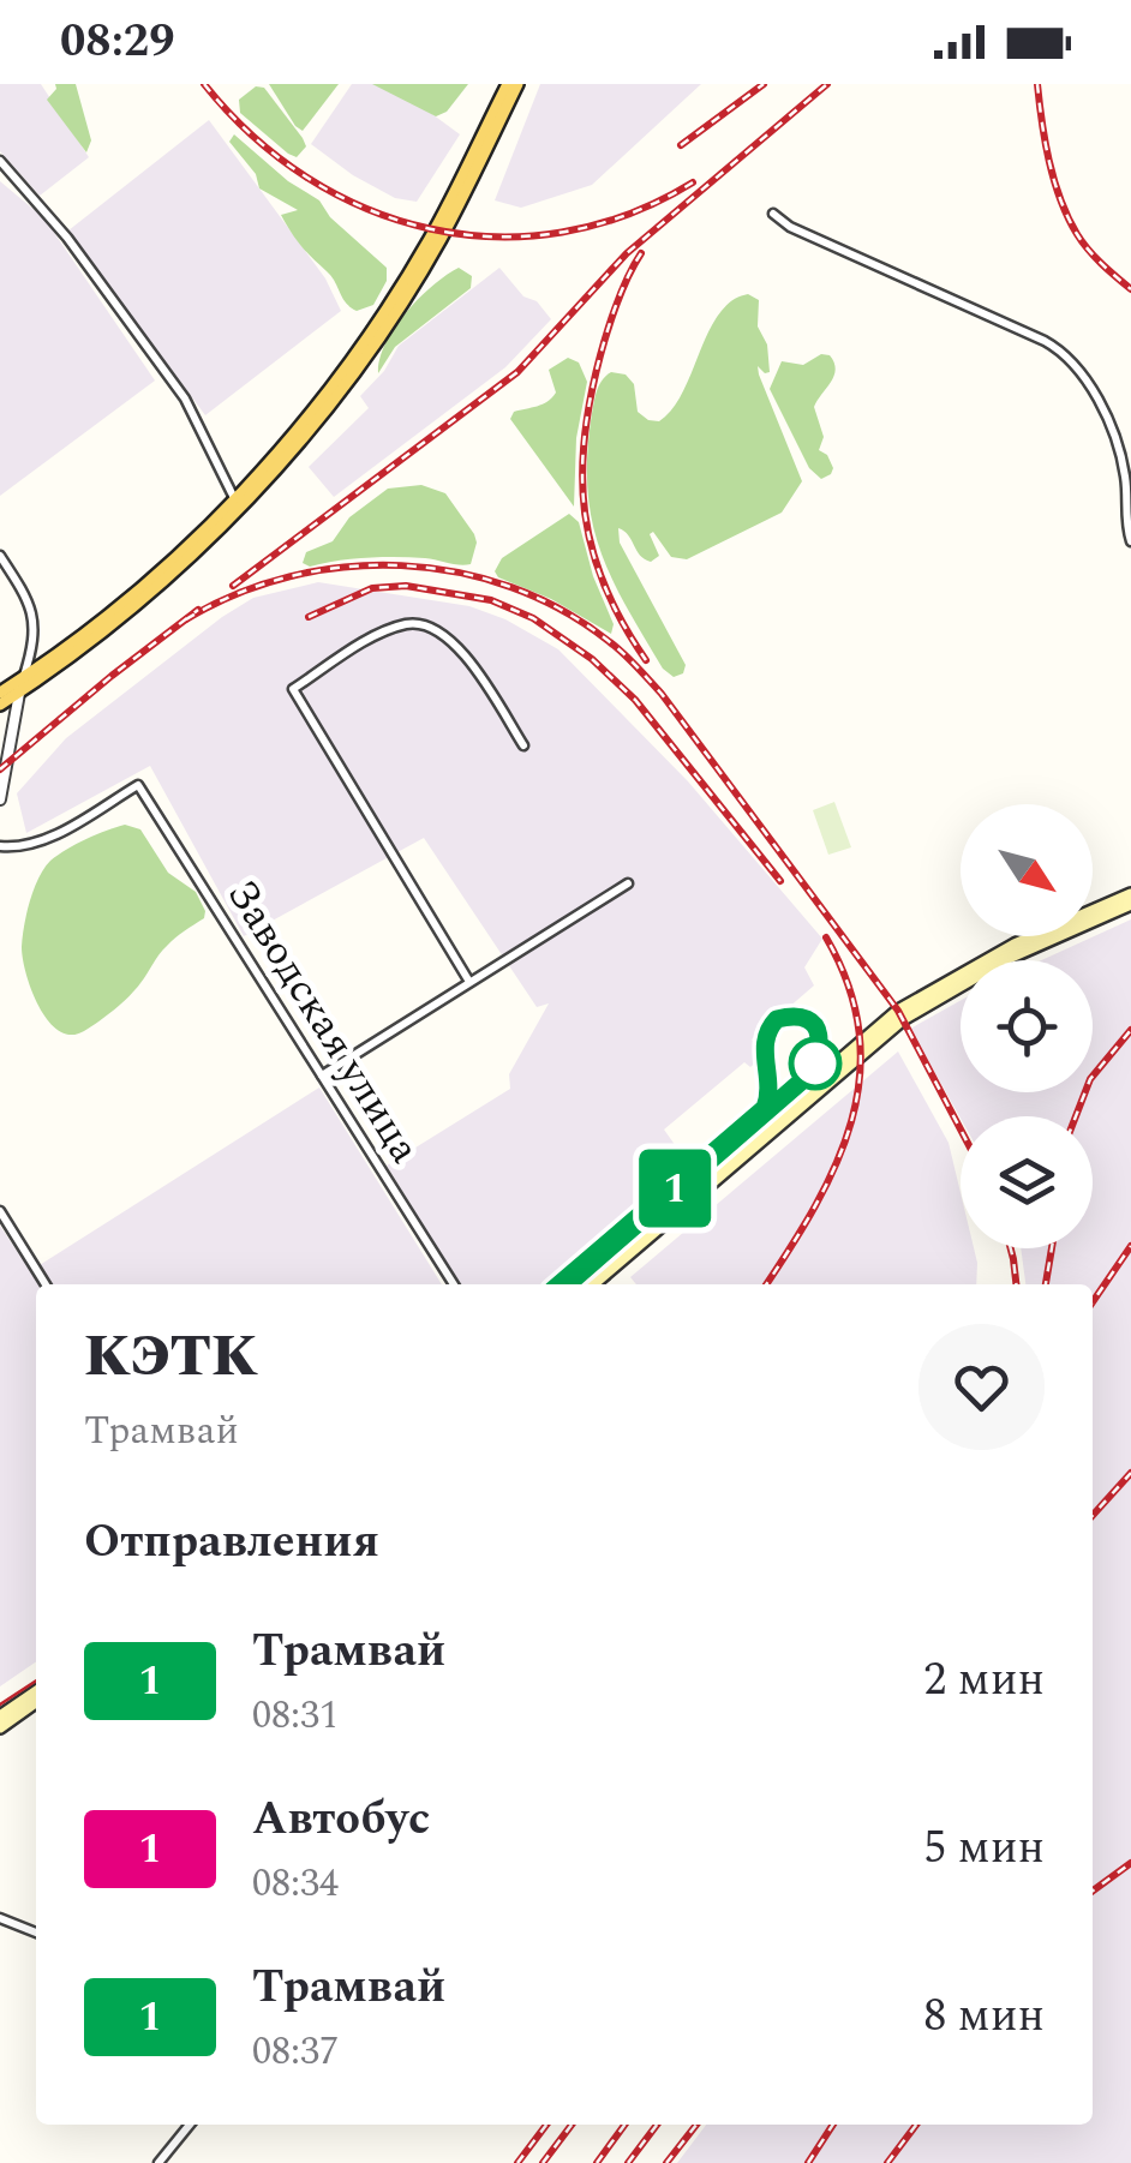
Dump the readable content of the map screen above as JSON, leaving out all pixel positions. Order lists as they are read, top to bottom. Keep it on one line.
{"streets":{"street":["Заводская улица"]},"lines":["tram line 1"],"north":"bottom right","page":{"status":"08:29","on_map":"1","heading":[["КЭТК","Трамвай"],"Отправления"],"list":[{"mark":"1","name":"Трамвай","note":"08:31","value":"2 мин"},{"mark":"1","name":"Автобус","note":"08:34","value":"5 мин"},{"mark":"1","name":"Трамвай","note":"08:37","value":"8 мин"}]}}
